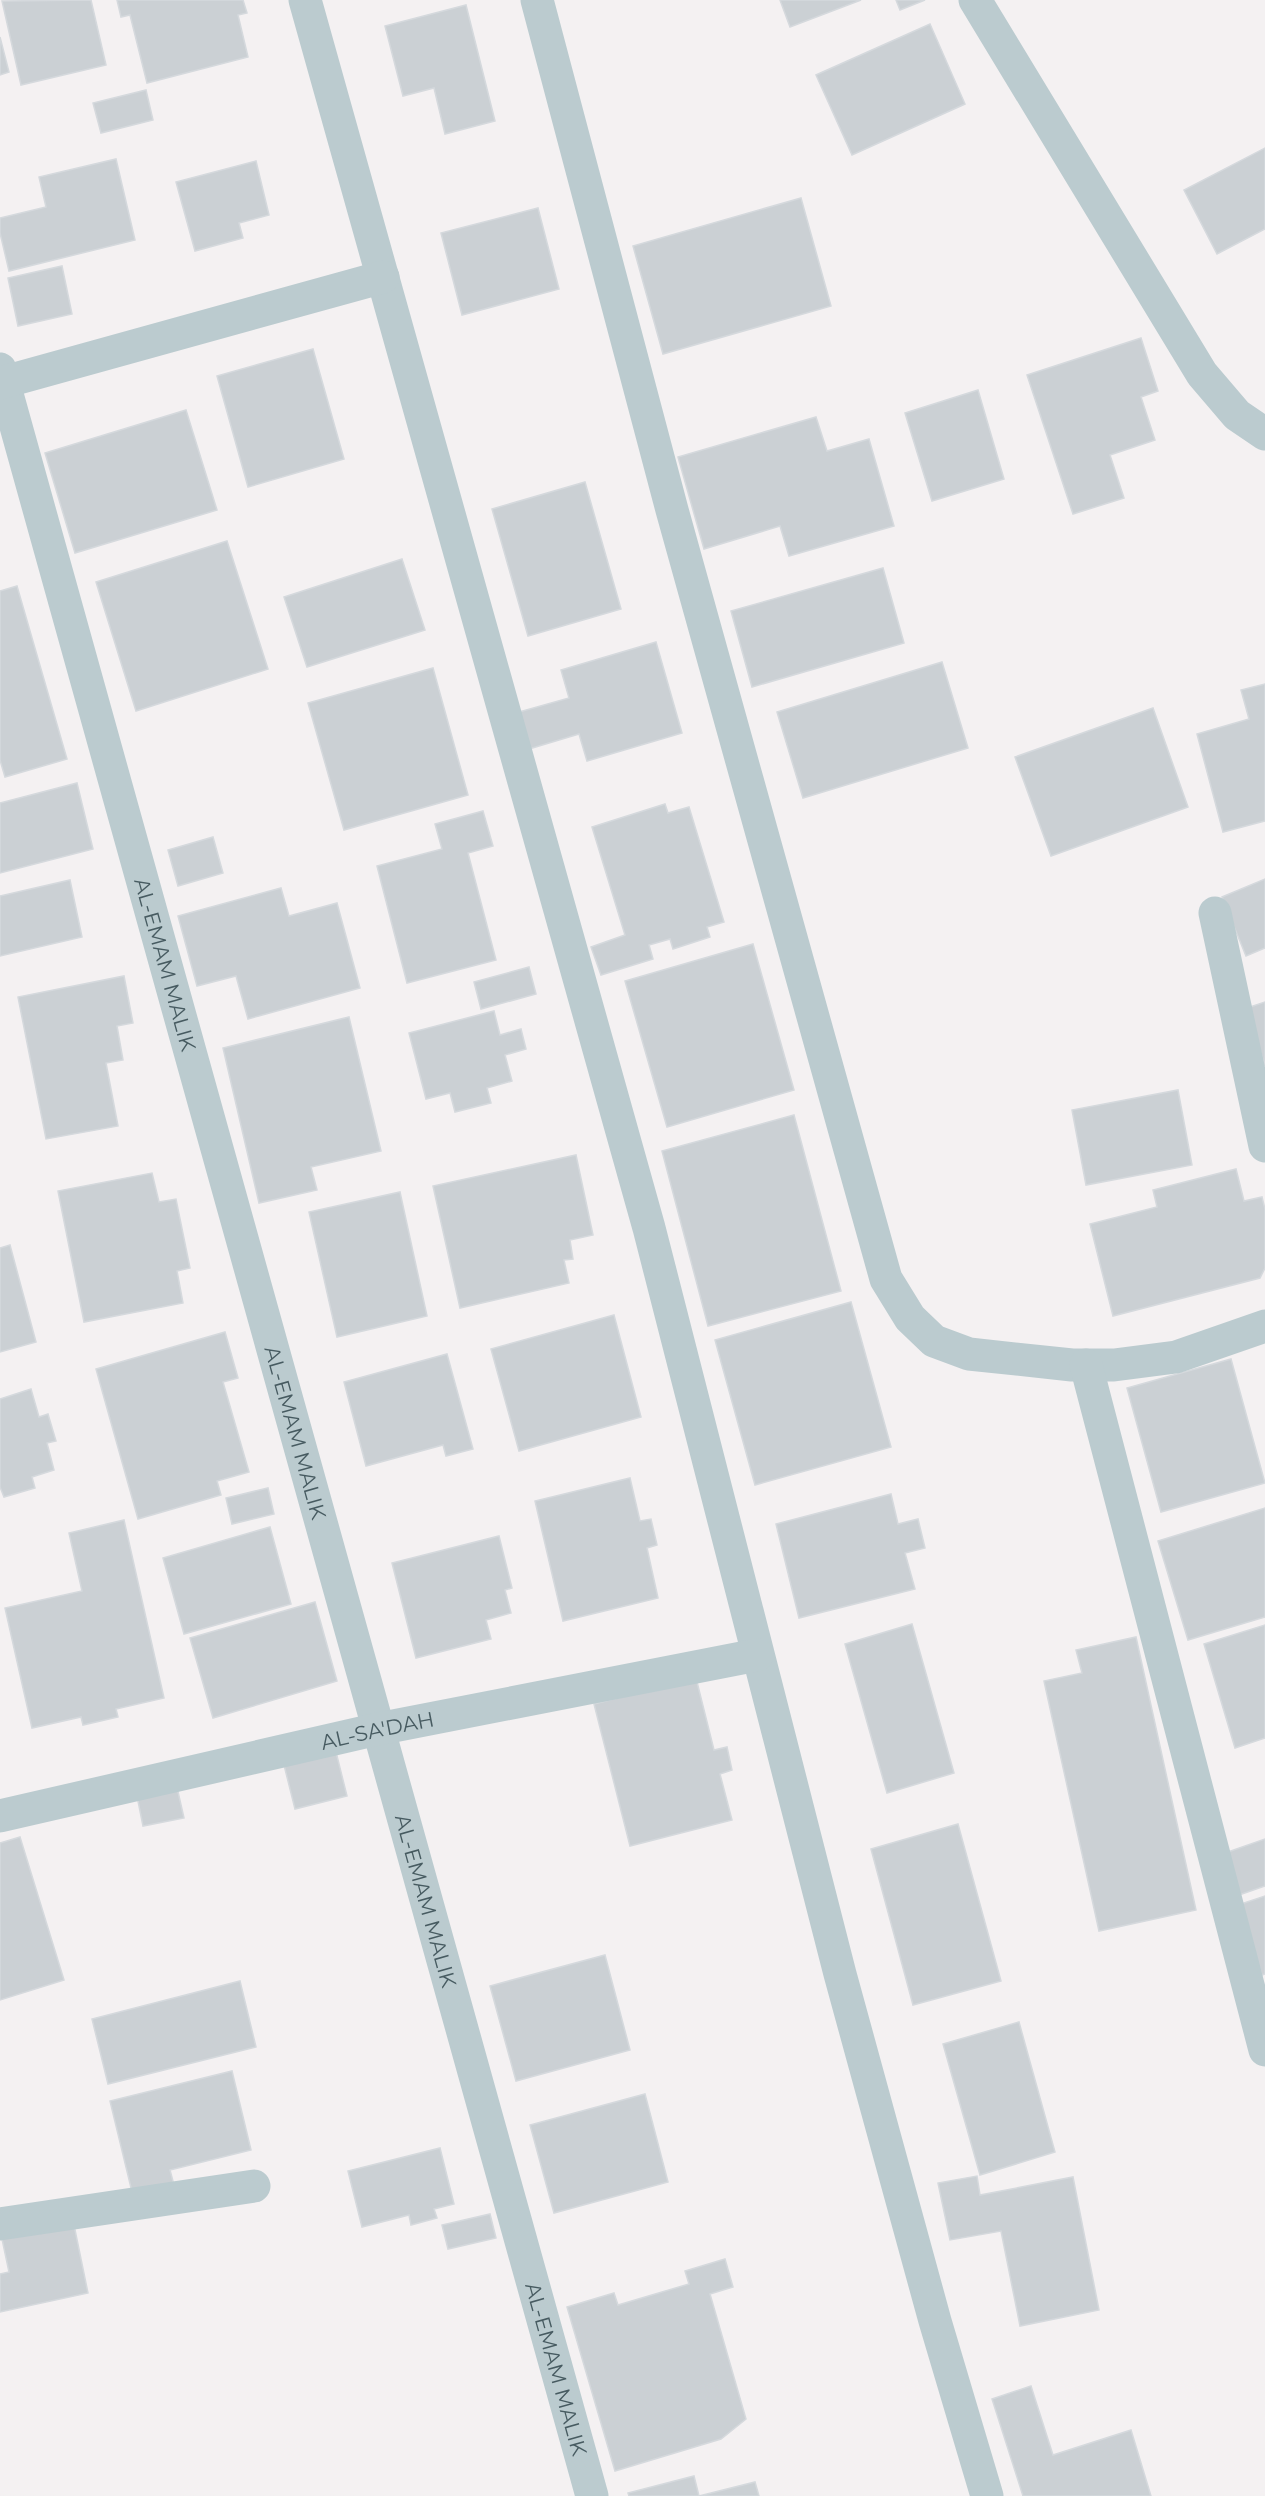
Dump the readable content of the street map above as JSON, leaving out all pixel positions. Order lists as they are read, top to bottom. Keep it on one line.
{"streets":{"street":["AL-EMAM MALIK","AL-SA'DAH"]},"crossings":[["AL-EMAM MALIK","AL-SA'DAH"]]}
